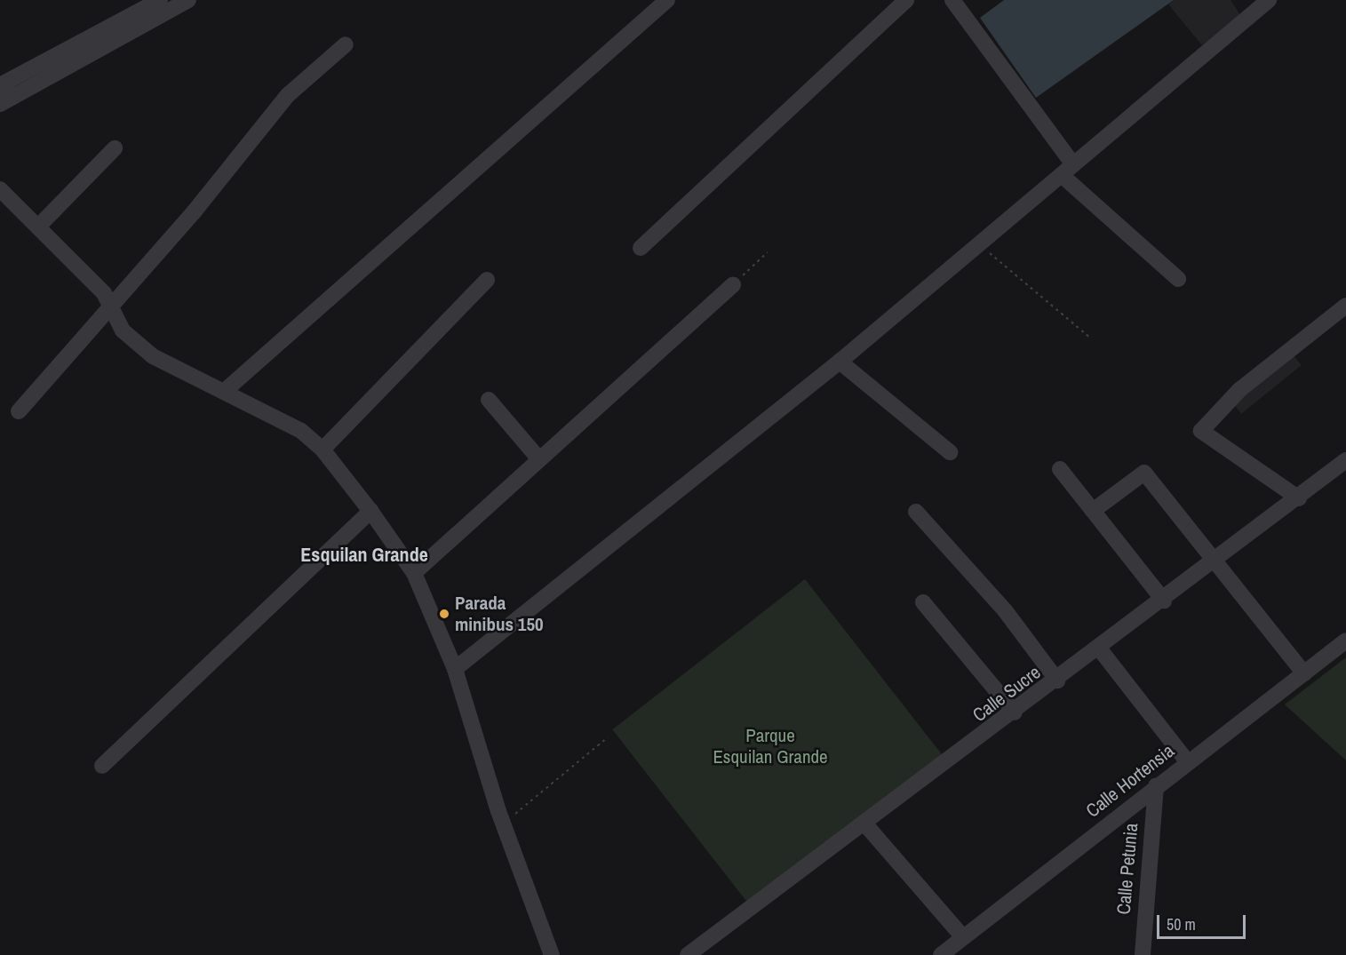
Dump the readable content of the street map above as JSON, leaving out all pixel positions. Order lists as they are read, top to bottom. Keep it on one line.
{"streets":{"street":["Calle Sucre","Calle Hortensia","Calle Petunia"]},"crossings":[["Calle Hortensia","Calle Petunia"]],"districts":["Esquilan Grande"],"parks":["Parque Esquilan Grande"],"places":["Parada minibus 150"],"scale_bar":"50 m"}
